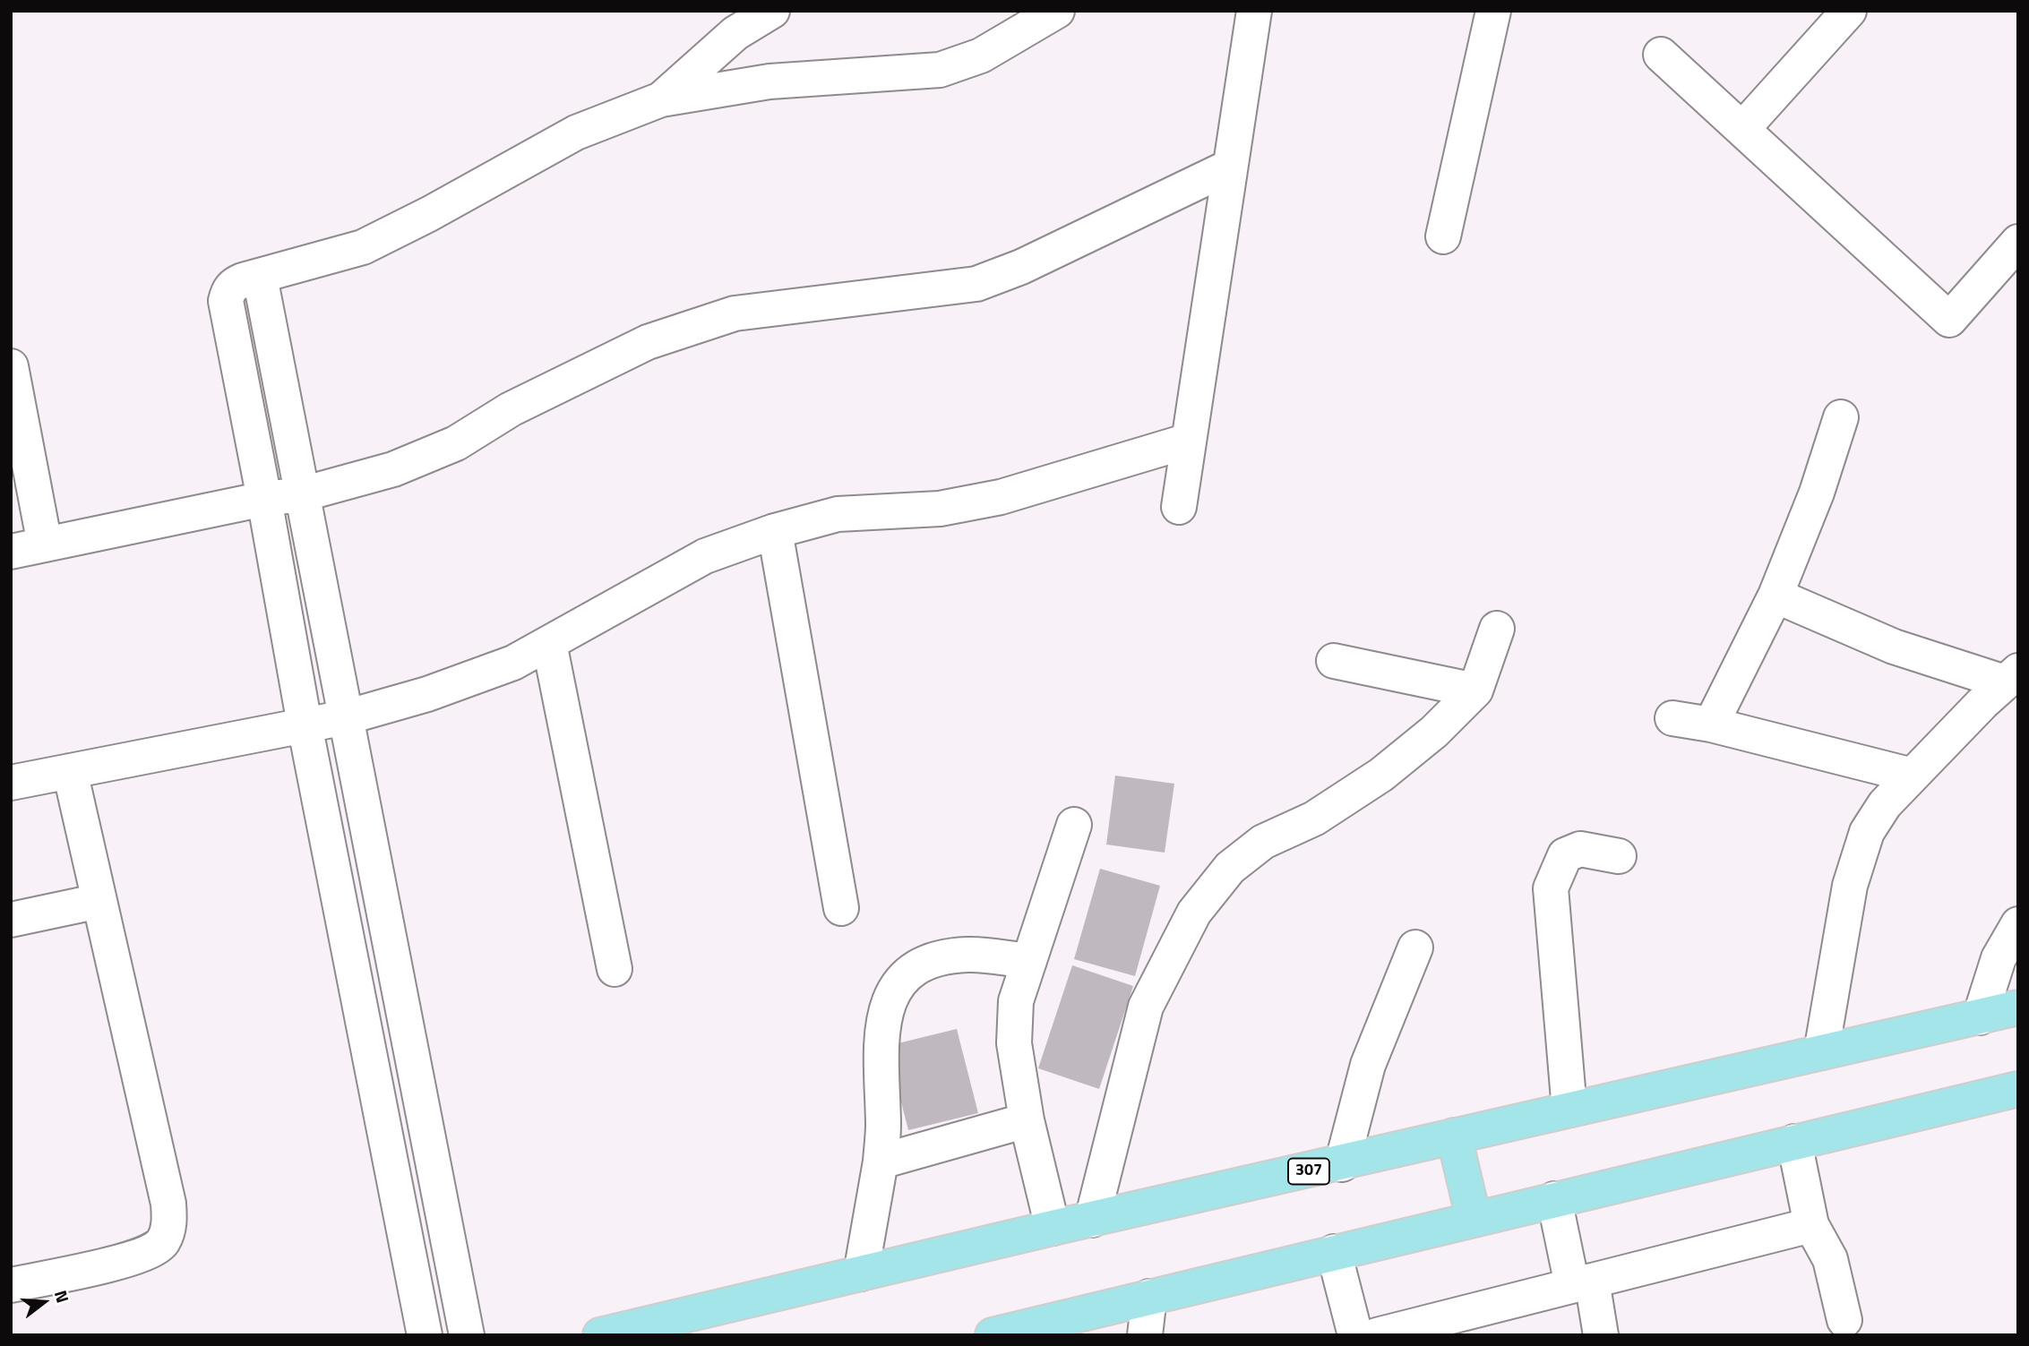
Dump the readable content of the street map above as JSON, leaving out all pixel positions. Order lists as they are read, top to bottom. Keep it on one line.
{"streets":{"main road":["307"]},"north":"right"}
